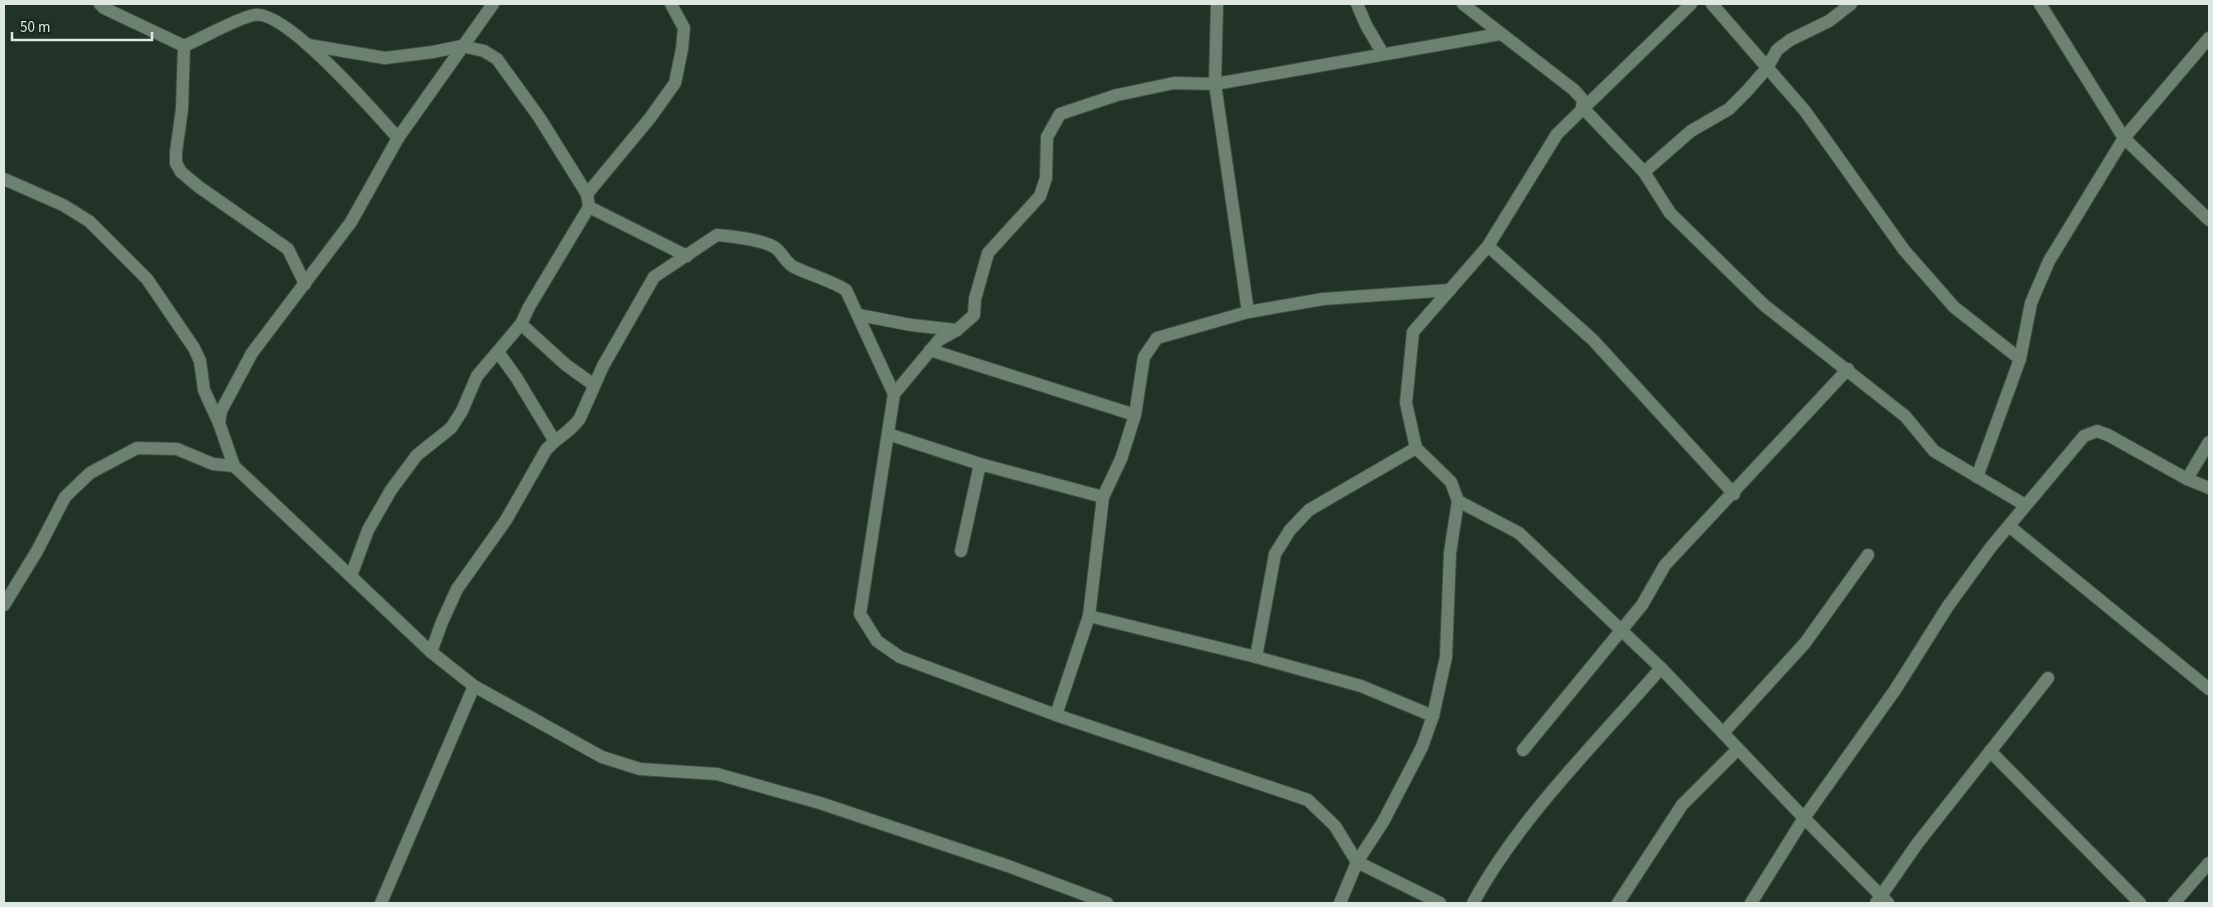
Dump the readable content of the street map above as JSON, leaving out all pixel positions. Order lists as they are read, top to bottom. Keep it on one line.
{"scale_bar":"50 m"}
